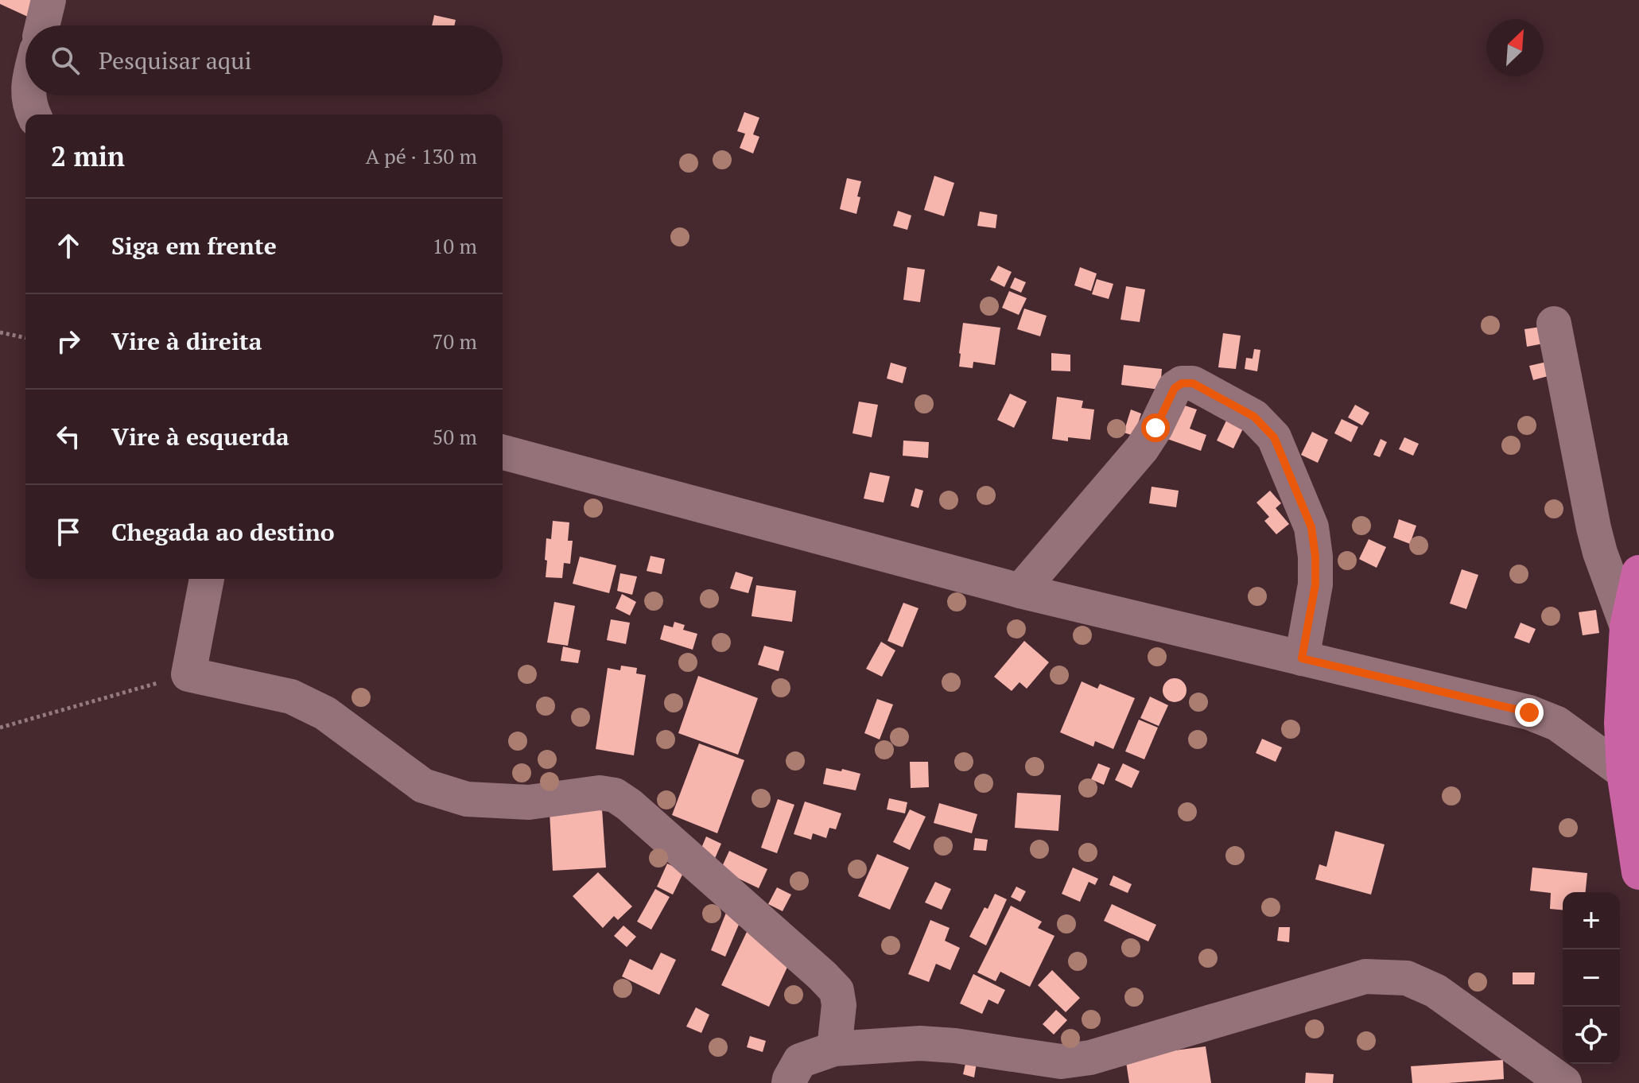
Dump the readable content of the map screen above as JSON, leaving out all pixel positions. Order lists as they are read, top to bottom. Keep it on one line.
{"north":"top right","page":{"search":"Pesquisar aqui","heading":["2 min","A pé · 130 m"],"list":[["Siga em frente","10 m"],["Vire à direita","70 m"],["Vire à esquerda","50 m"],"Chegada ao destino"],"map_buttons":["+","−"]}}
